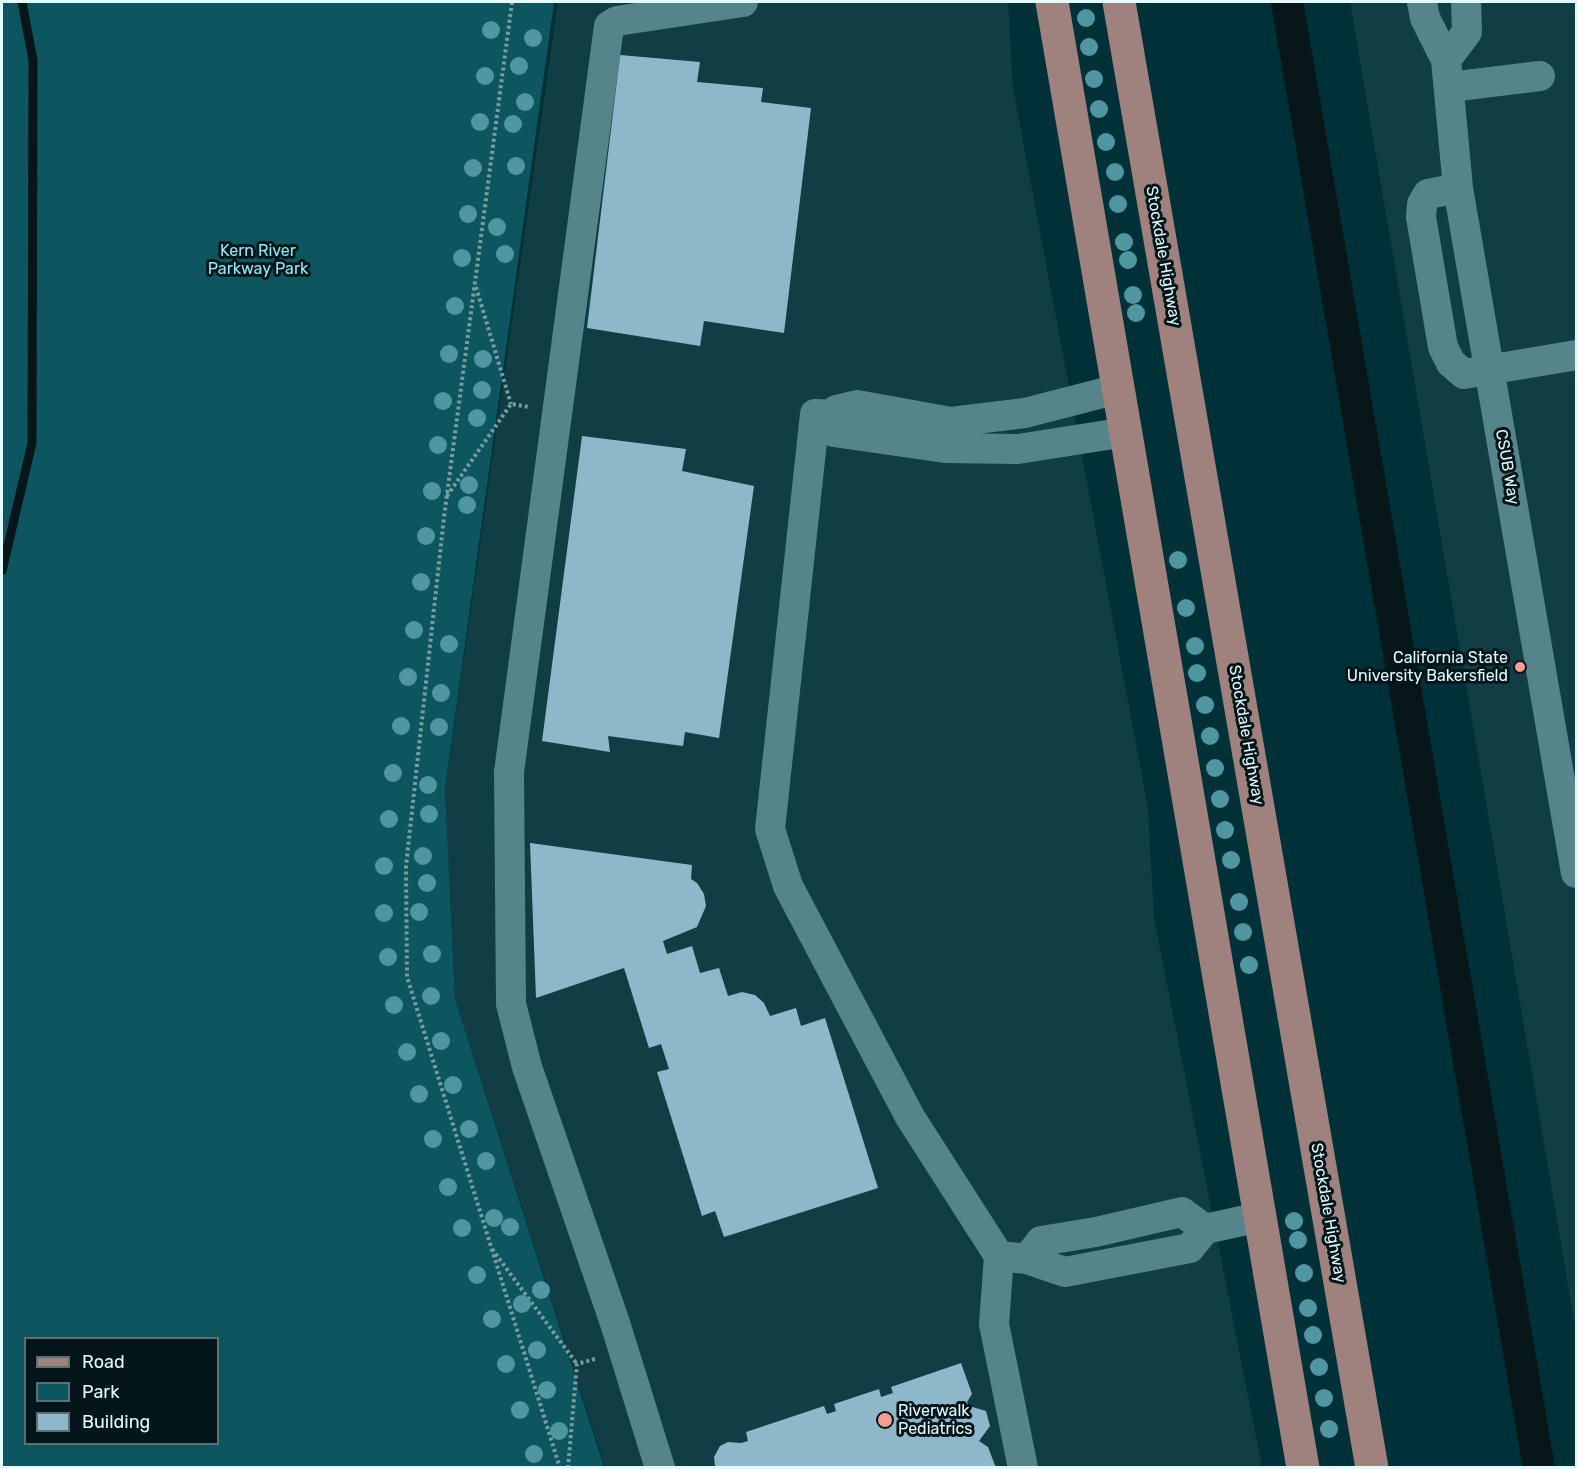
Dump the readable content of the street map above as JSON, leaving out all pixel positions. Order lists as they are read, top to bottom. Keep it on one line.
{"streets":{"main road":["Stockdale Highway"],"street":["CSUB Way"]},"parks":["Kern River Parkway Park"],"places":["California State University Bakersfield","Riverwalk Pediatrics"],"legend":["Road","Park","Building"]}
